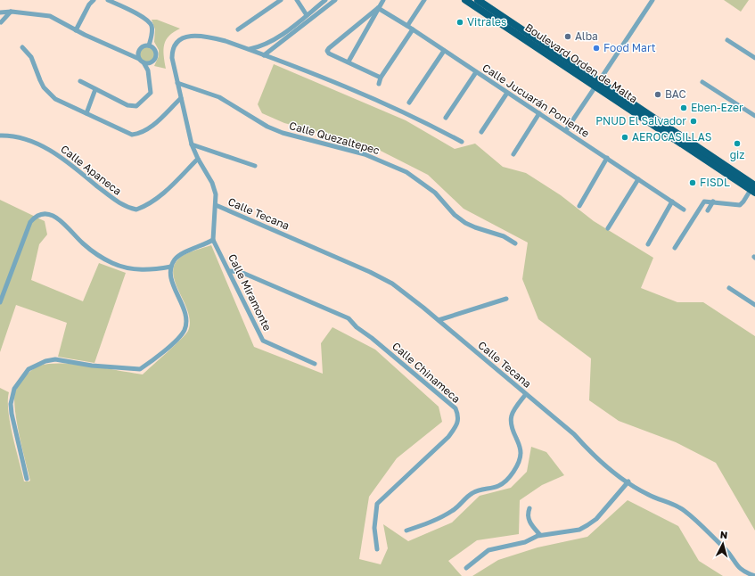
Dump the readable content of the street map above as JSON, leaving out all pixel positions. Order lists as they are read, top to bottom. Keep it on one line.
{"streets":{"highway":["Boulevard Orden de Malta"],"street":["Calle Jucuarán Poniente","Calle Quezaltepec","Calle Apaneca","Calle Tecana","Calle Miramonte","Calle Chinameca"]},"crossings":[["Calle Miramonte","Calle Chinameca"]],"places":["Vitrales","Alba","Food Mart","BAC","Eben-Ezer","PNUD El Salvador","AEROCASILLAS","giz","FISDL"],"north":"top"}
